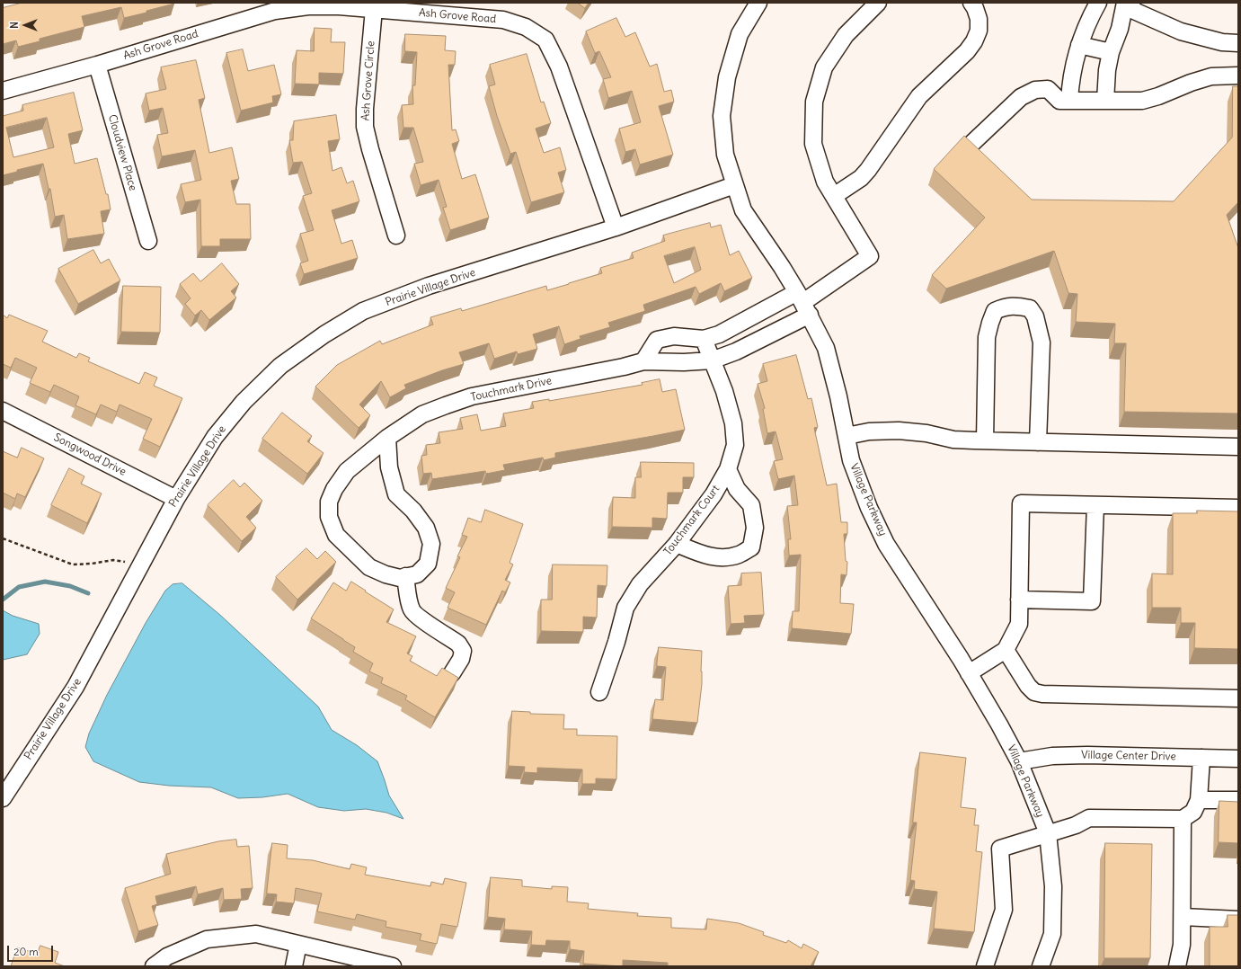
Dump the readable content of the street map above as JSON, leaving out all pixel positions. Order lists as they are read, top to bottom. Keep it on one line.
{"streets":{"street":["Ash Grove Road","Ash Grove Circle","Cloudview Place","Prairie Village Drive","Touchmark Drive","Songwood Drive","Village Parkway","Touchmark Court","Village Center Drive"]},"crossings":[["Ash Grove Road","Ash Grove Circle"],["Ash Grove Road","Cloudview Place"],["Ash Grove Road","Prairie Village Drive"],["Prairie Village Drive","Songwood Drive"],["Prairie Village Drive","Village Parkway"],["Touchmark Drive","Village Parkway"],["Touchmark Drive","Touchmark Court"],["Village Parkway","Village Center Drive"]],"scale_bar":"20 m","north":"left"}
